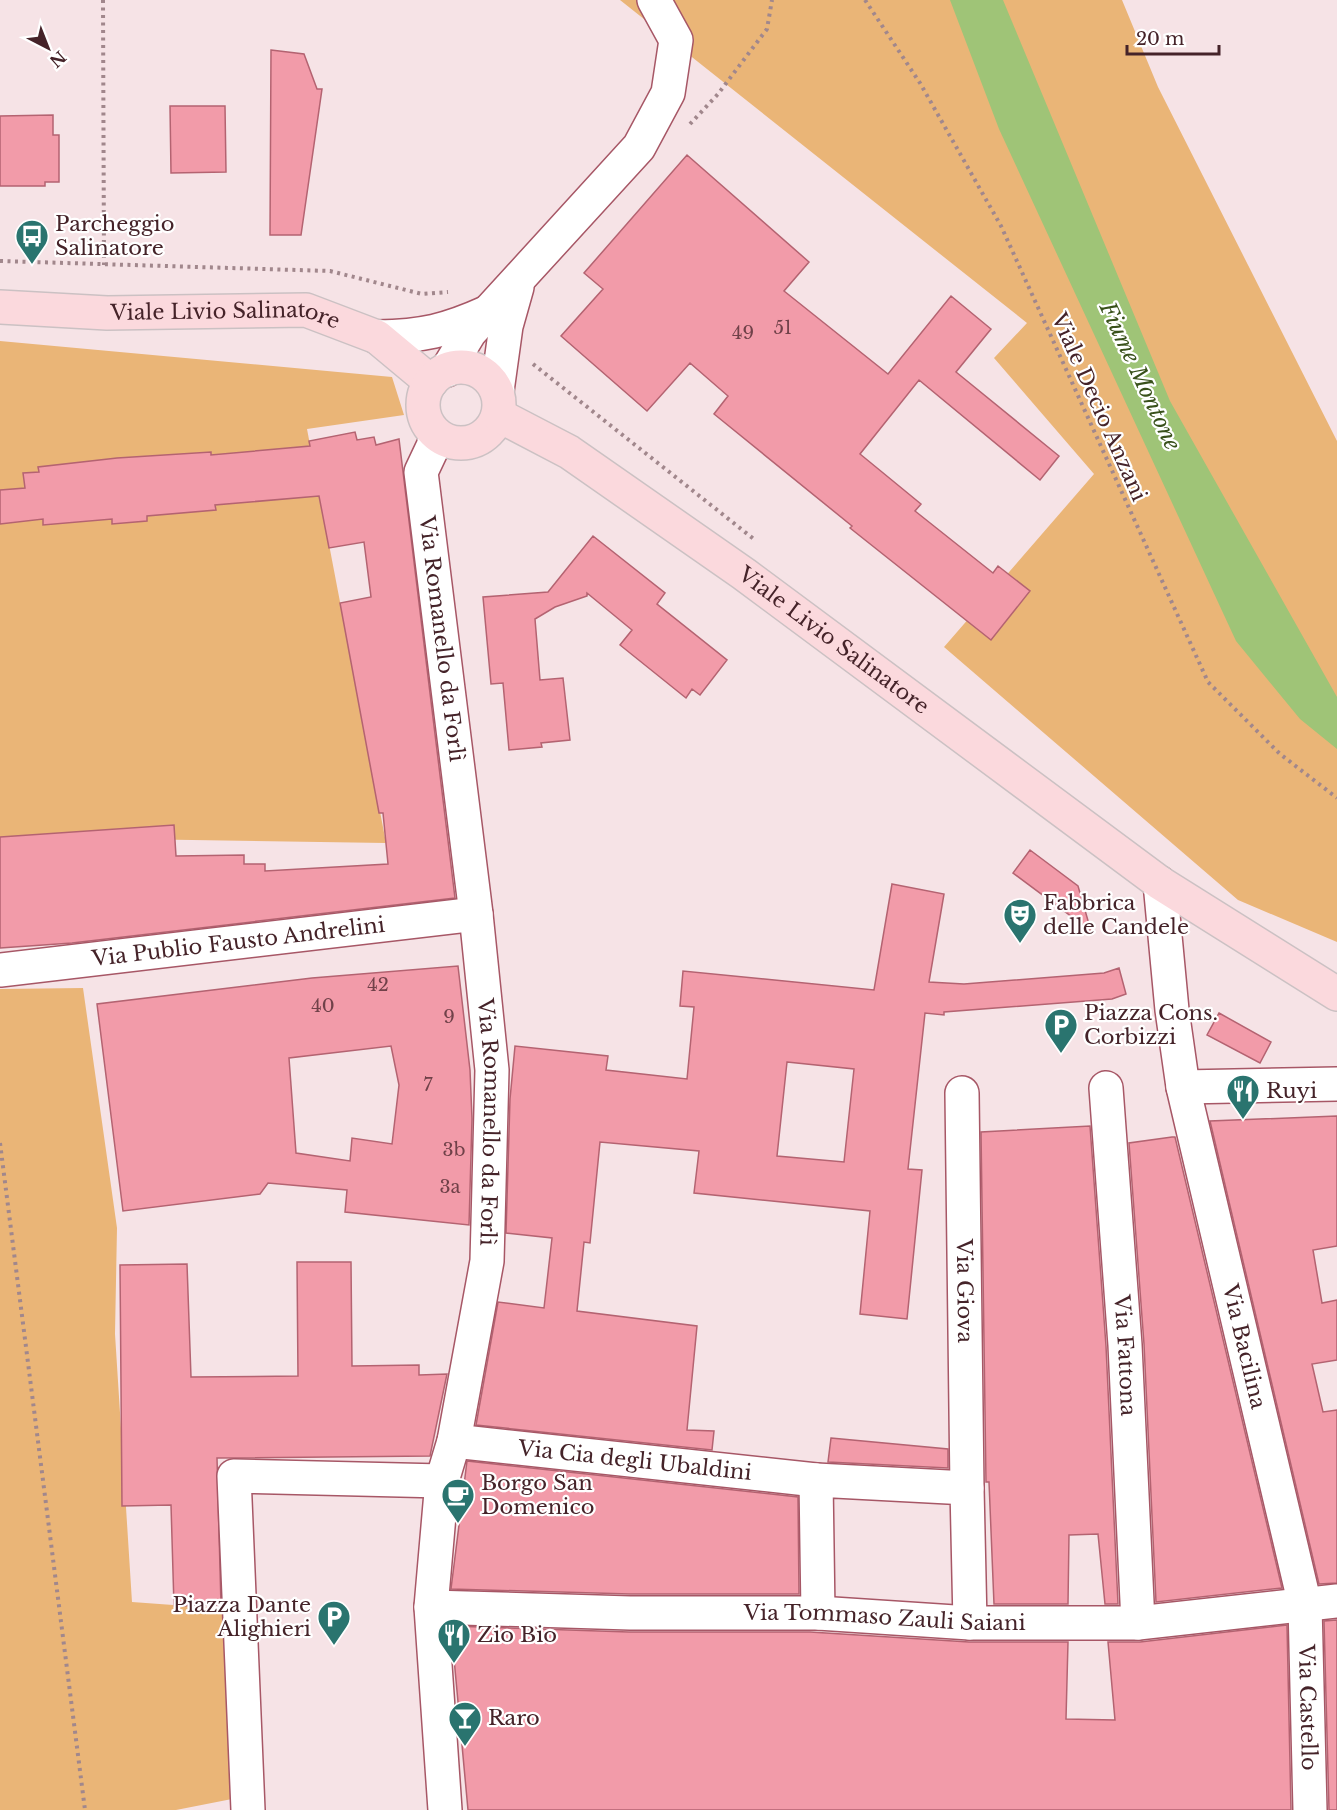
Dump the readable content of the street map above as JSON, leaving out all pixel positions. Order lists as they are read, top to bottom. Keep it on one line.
{"streets":{"main road":["Viale Livio Salinatore"],"street":["Via Romanello da Forlì","Via Publio Fausto Andrelini","Via Giova","Via Bacilina","Via Fattona","Via Cia degli Ubaldini","Via Tommaso Zauli Saiani","Via Castello"],"path":["Viale Decio Anzani"]},"crossings":[["Viale Livio Salinatore","Via Romanello da Forlì"],["Via Romanello da Forlì","Via Publio Fausto Andrelini"],["Via Romanello da Forlì","Via Cia degli Ubaldini"],["Via Romanello da Forlì","Via Tommaso Zauli Saiani"],["Via Giova","Via Cia degli Ubaldini"],["Via Giova","Via Tommaso Zauli Saiani"],["Via Bacilina","Via Tommaso Zauli Saiani"],["Via Bacilina","Via Castello"],["Via Fattona","Via Tommaso Zauli Saiani"],["Via Tommaso Zauli Saiani","Via Castello"]],"water":["Fiume Montone"],"places":{"bus stop":["Parcheggio Salinatore"],"theatre":["Fabbrica delle Candele"],"parking":["Piazza Cons. Corbizzi","Piazza Dante Alighieri"],"restaurant":["Ruyi","Zio Bio"],"cafe":["Borgo San Domenico"],"bar":["Raro"]},"house_numbers":["51","49","42","40","9","7","3b","3a"],"scale_bar":"20 m","north":"bottom right"}
